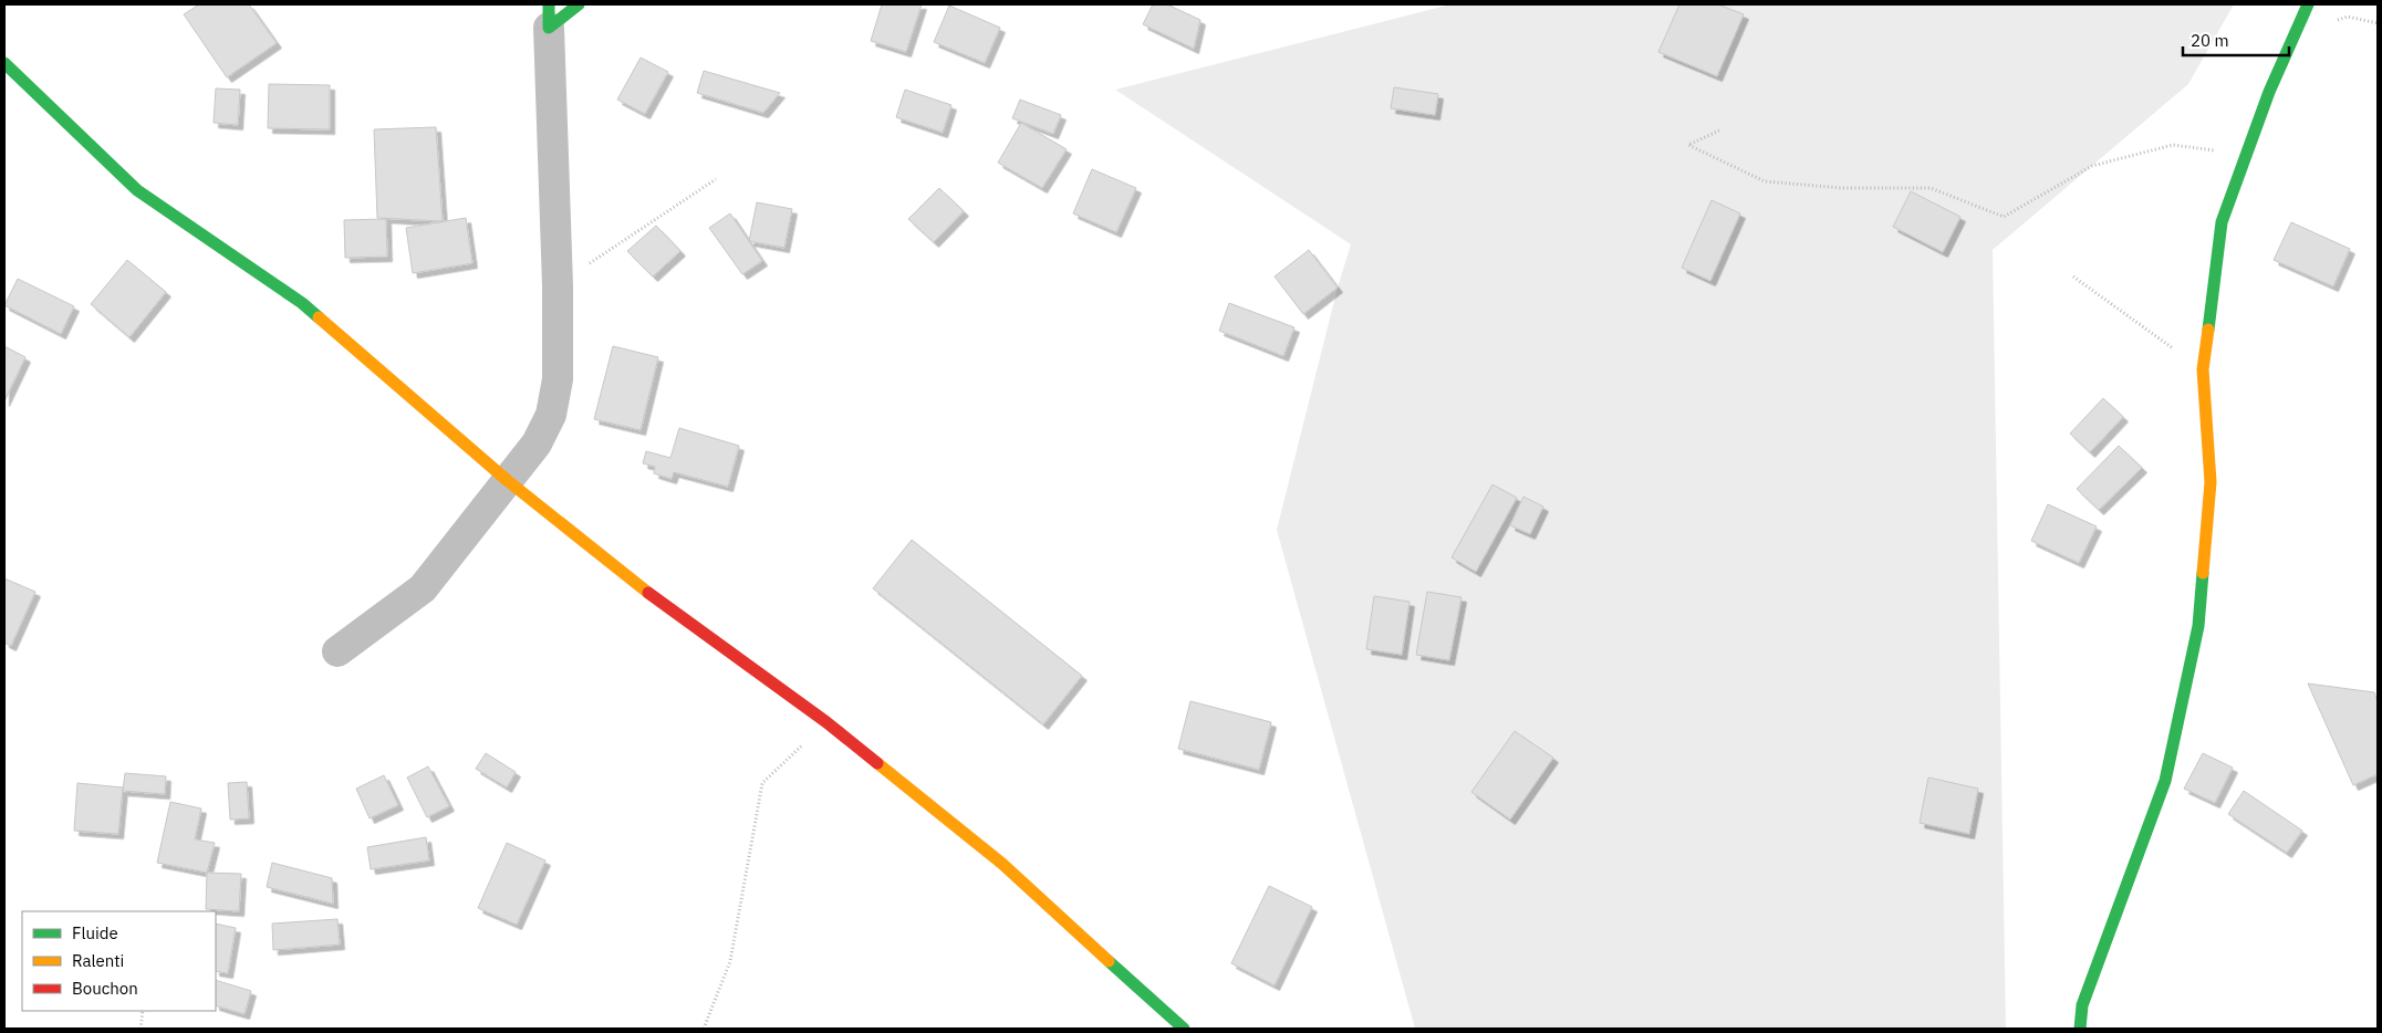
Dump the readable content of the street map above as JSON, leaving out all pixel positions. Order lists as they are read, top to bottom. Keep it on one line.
{"legend":["Fluide","Ralenti","Bouchon"],"scale_bar":"20 m"}
